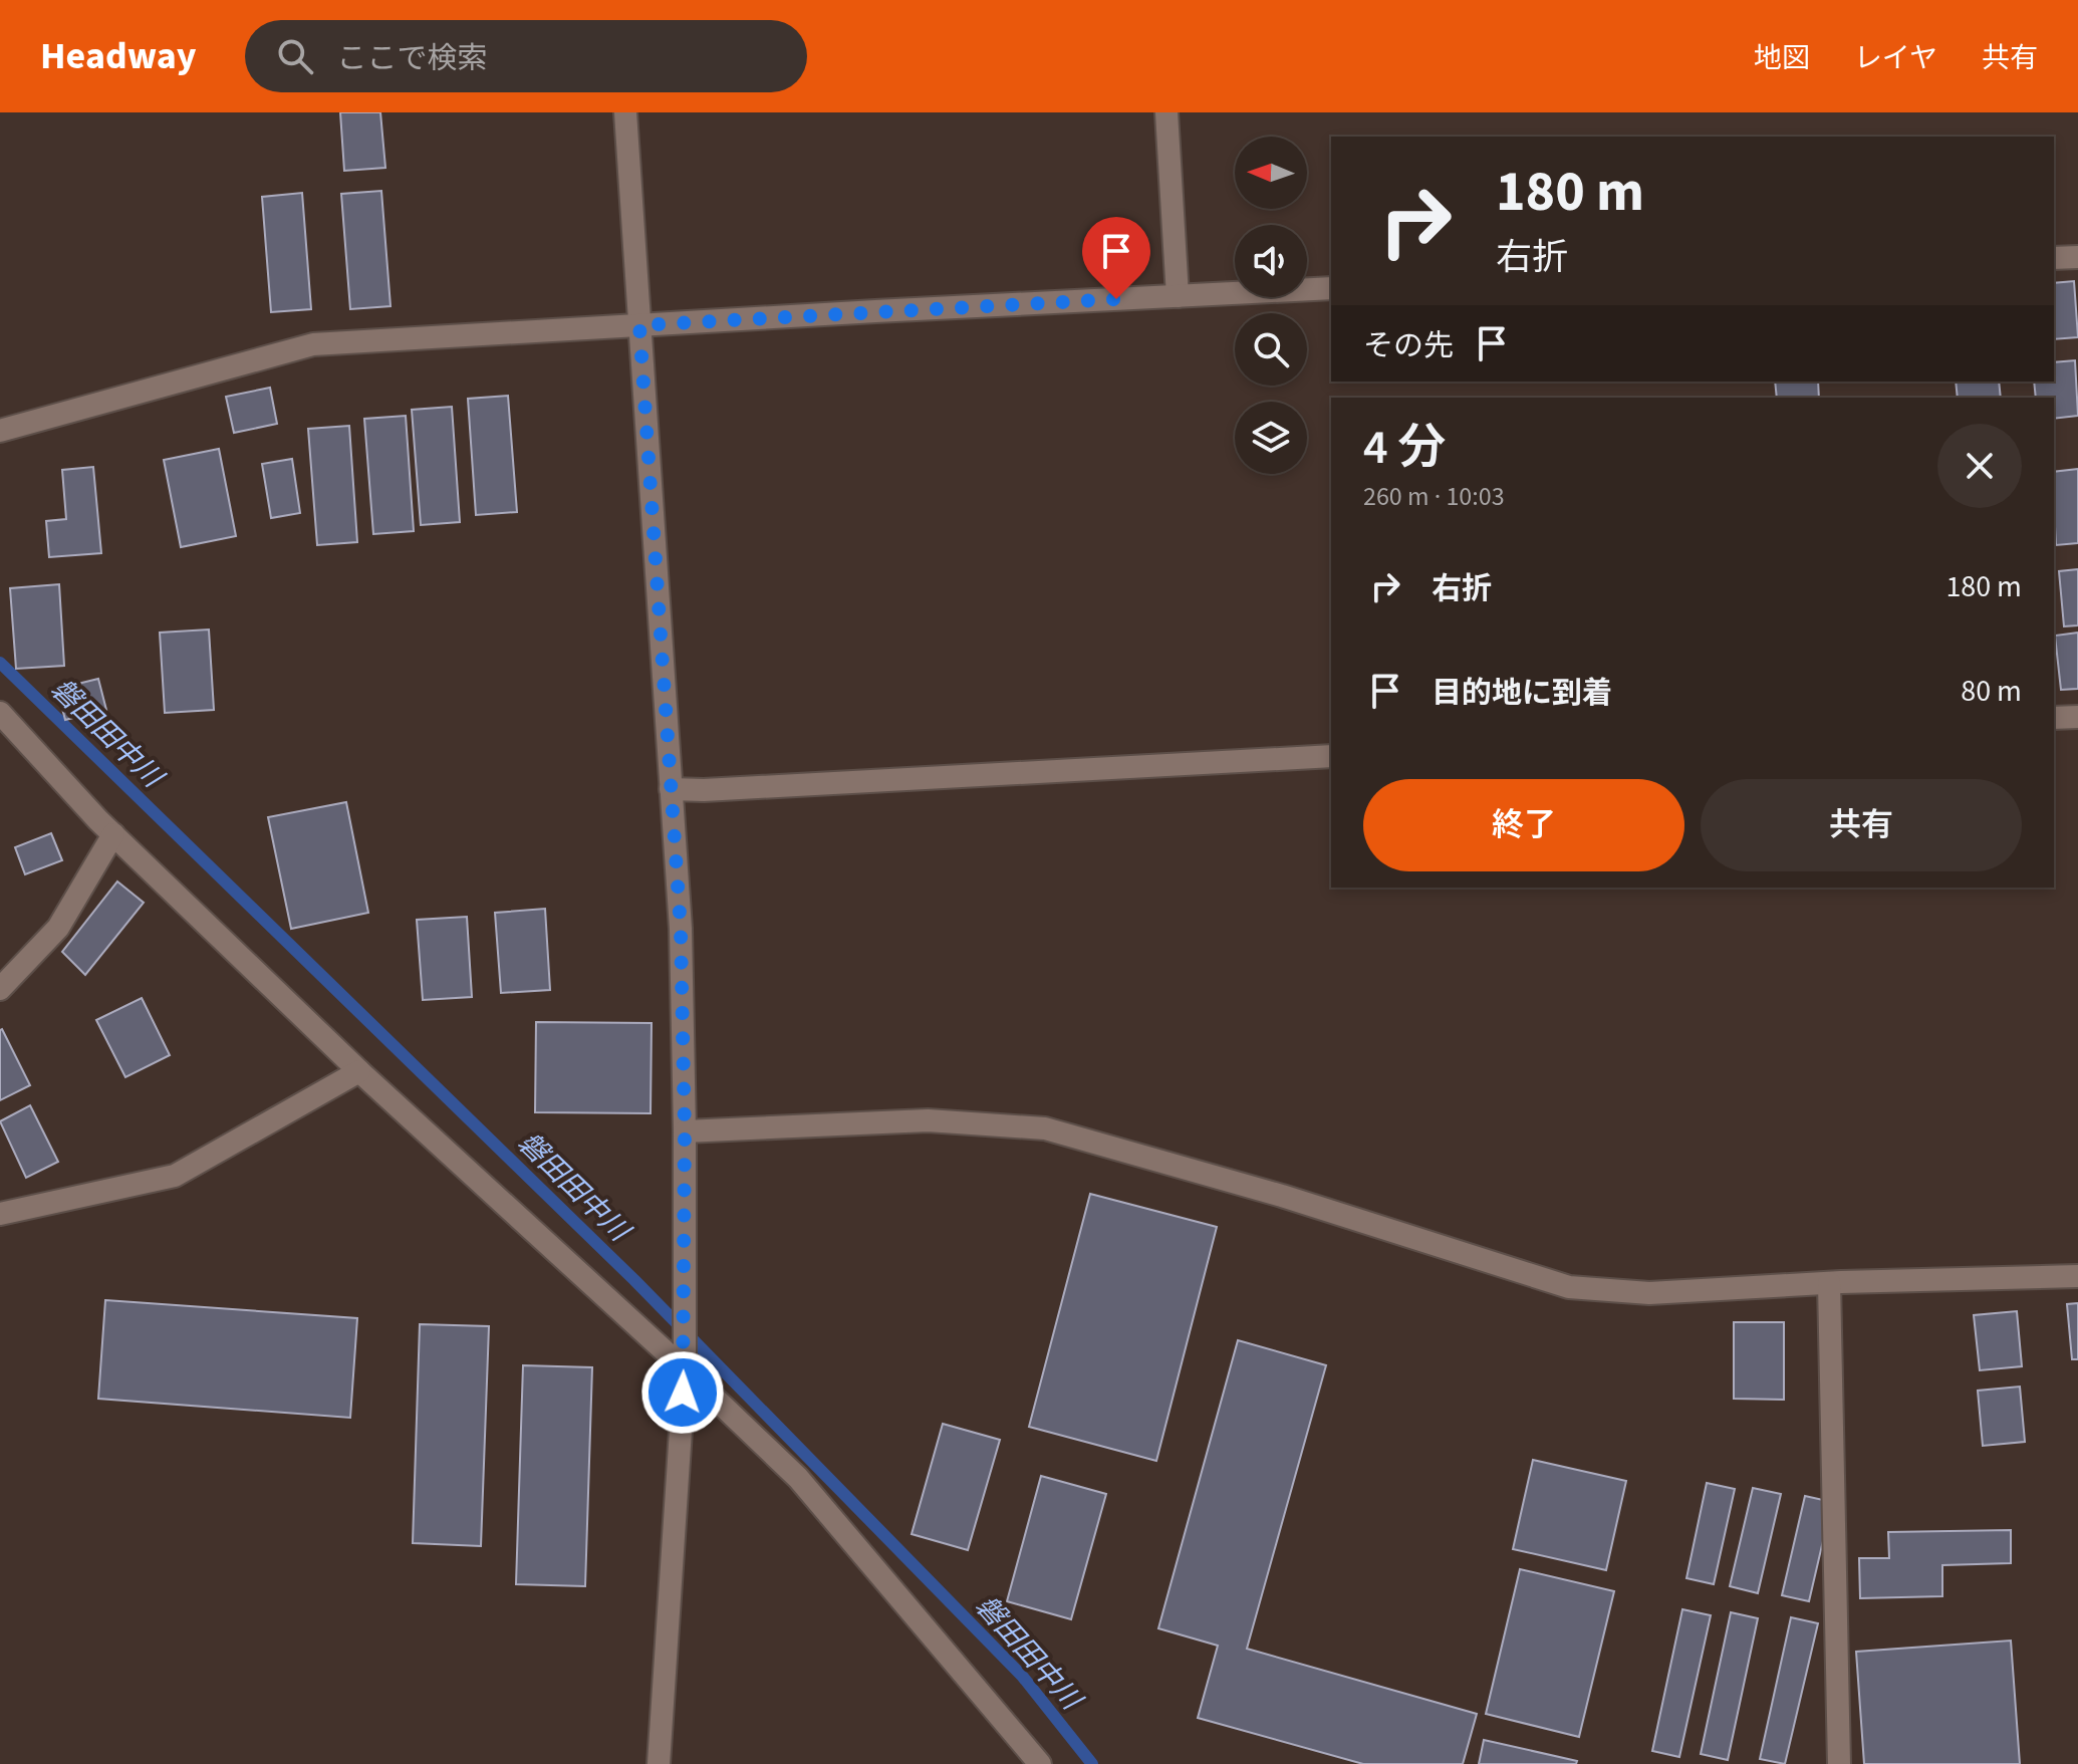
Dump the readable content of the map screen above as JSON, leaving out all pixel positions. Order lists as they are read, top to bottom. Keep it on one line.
{"water":["磐田田中川"],"north":"left","page":{"header":"Headway","search":"ここで検索","nav":["地図","レイヤ","共有"],"turn":["180 m","右折"],"then":"その先","heading":["4 分","260 m · 10:03"],"list":[{"name":"右折","value":"180 m"},{"name":"目的地に到着","value":"80 m"}],"buttons":["終了","共有"]}}
